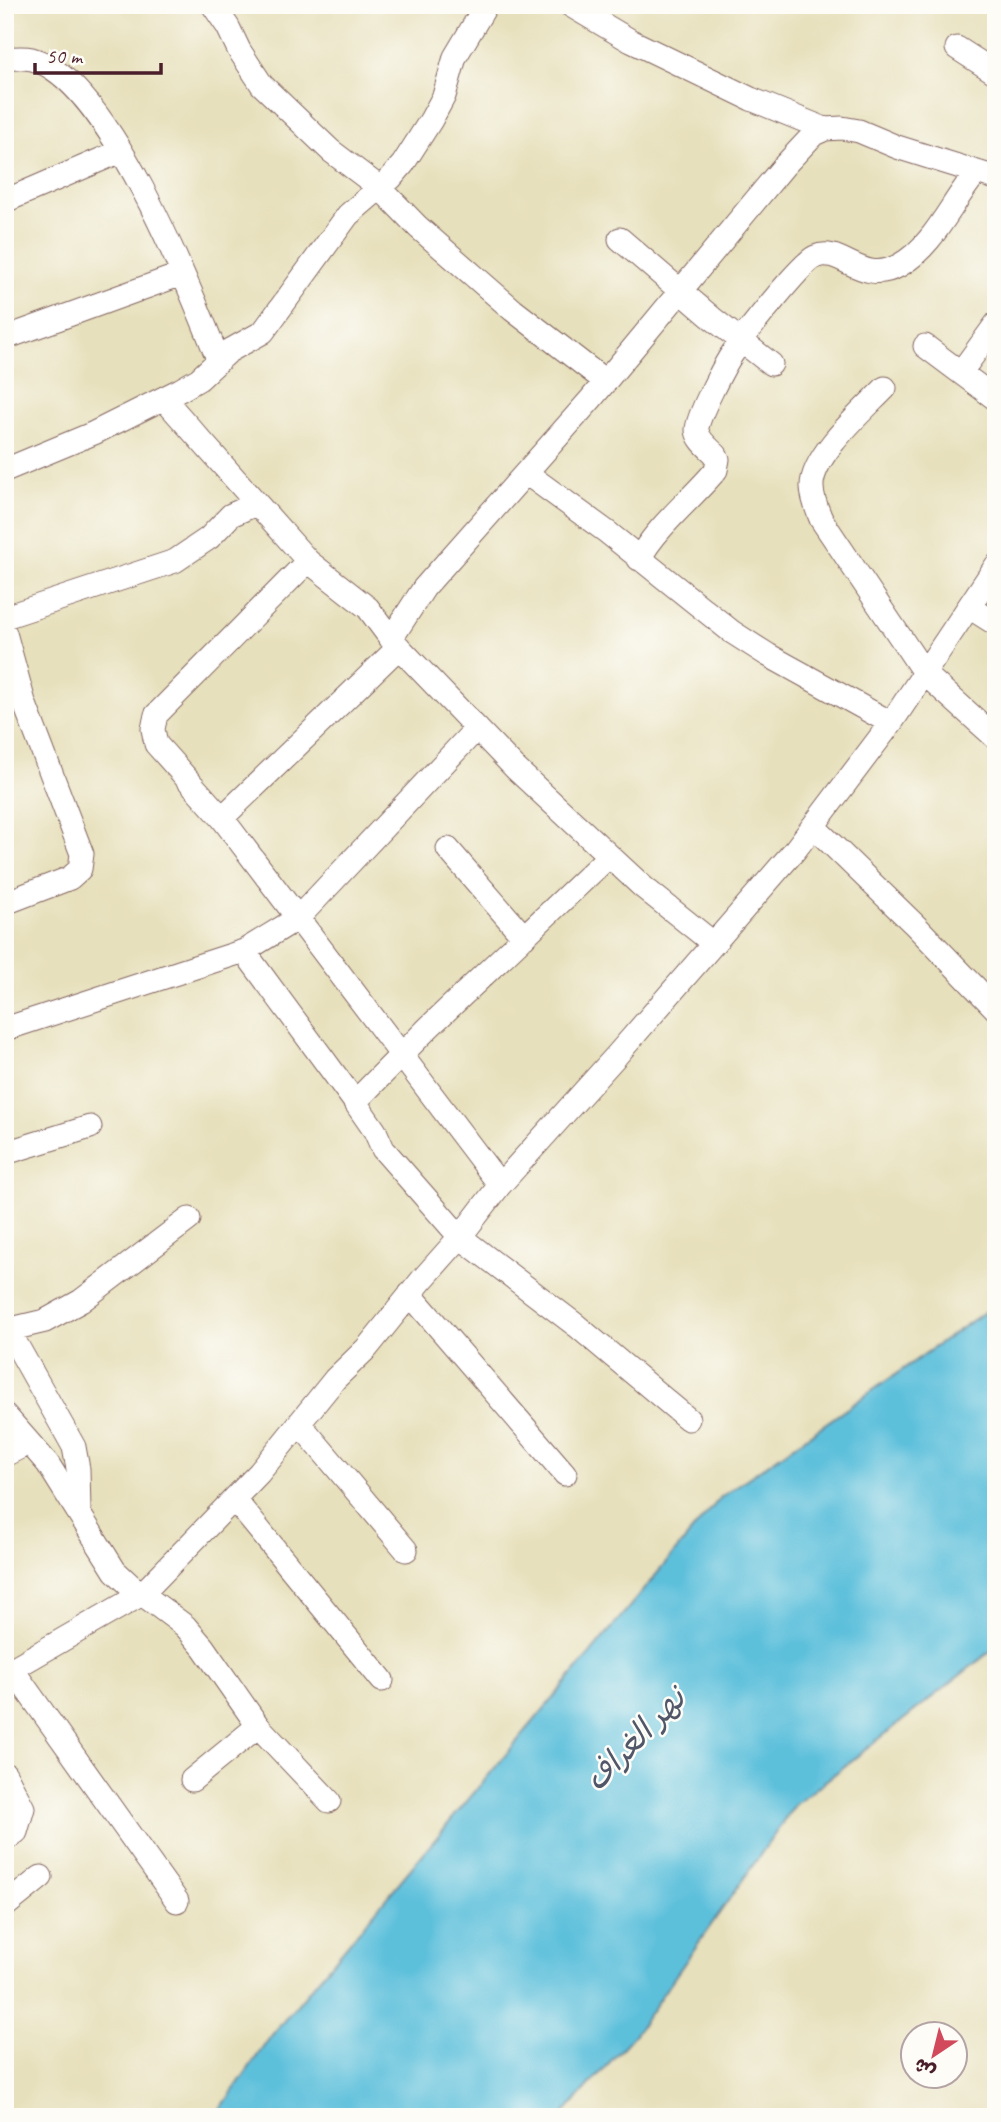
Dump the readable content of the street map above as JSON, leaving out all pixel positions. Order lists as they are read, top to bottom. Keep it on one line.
{"water":["نهر الغراف"],"scale_bar":"50 m","north":"bottom left"}
